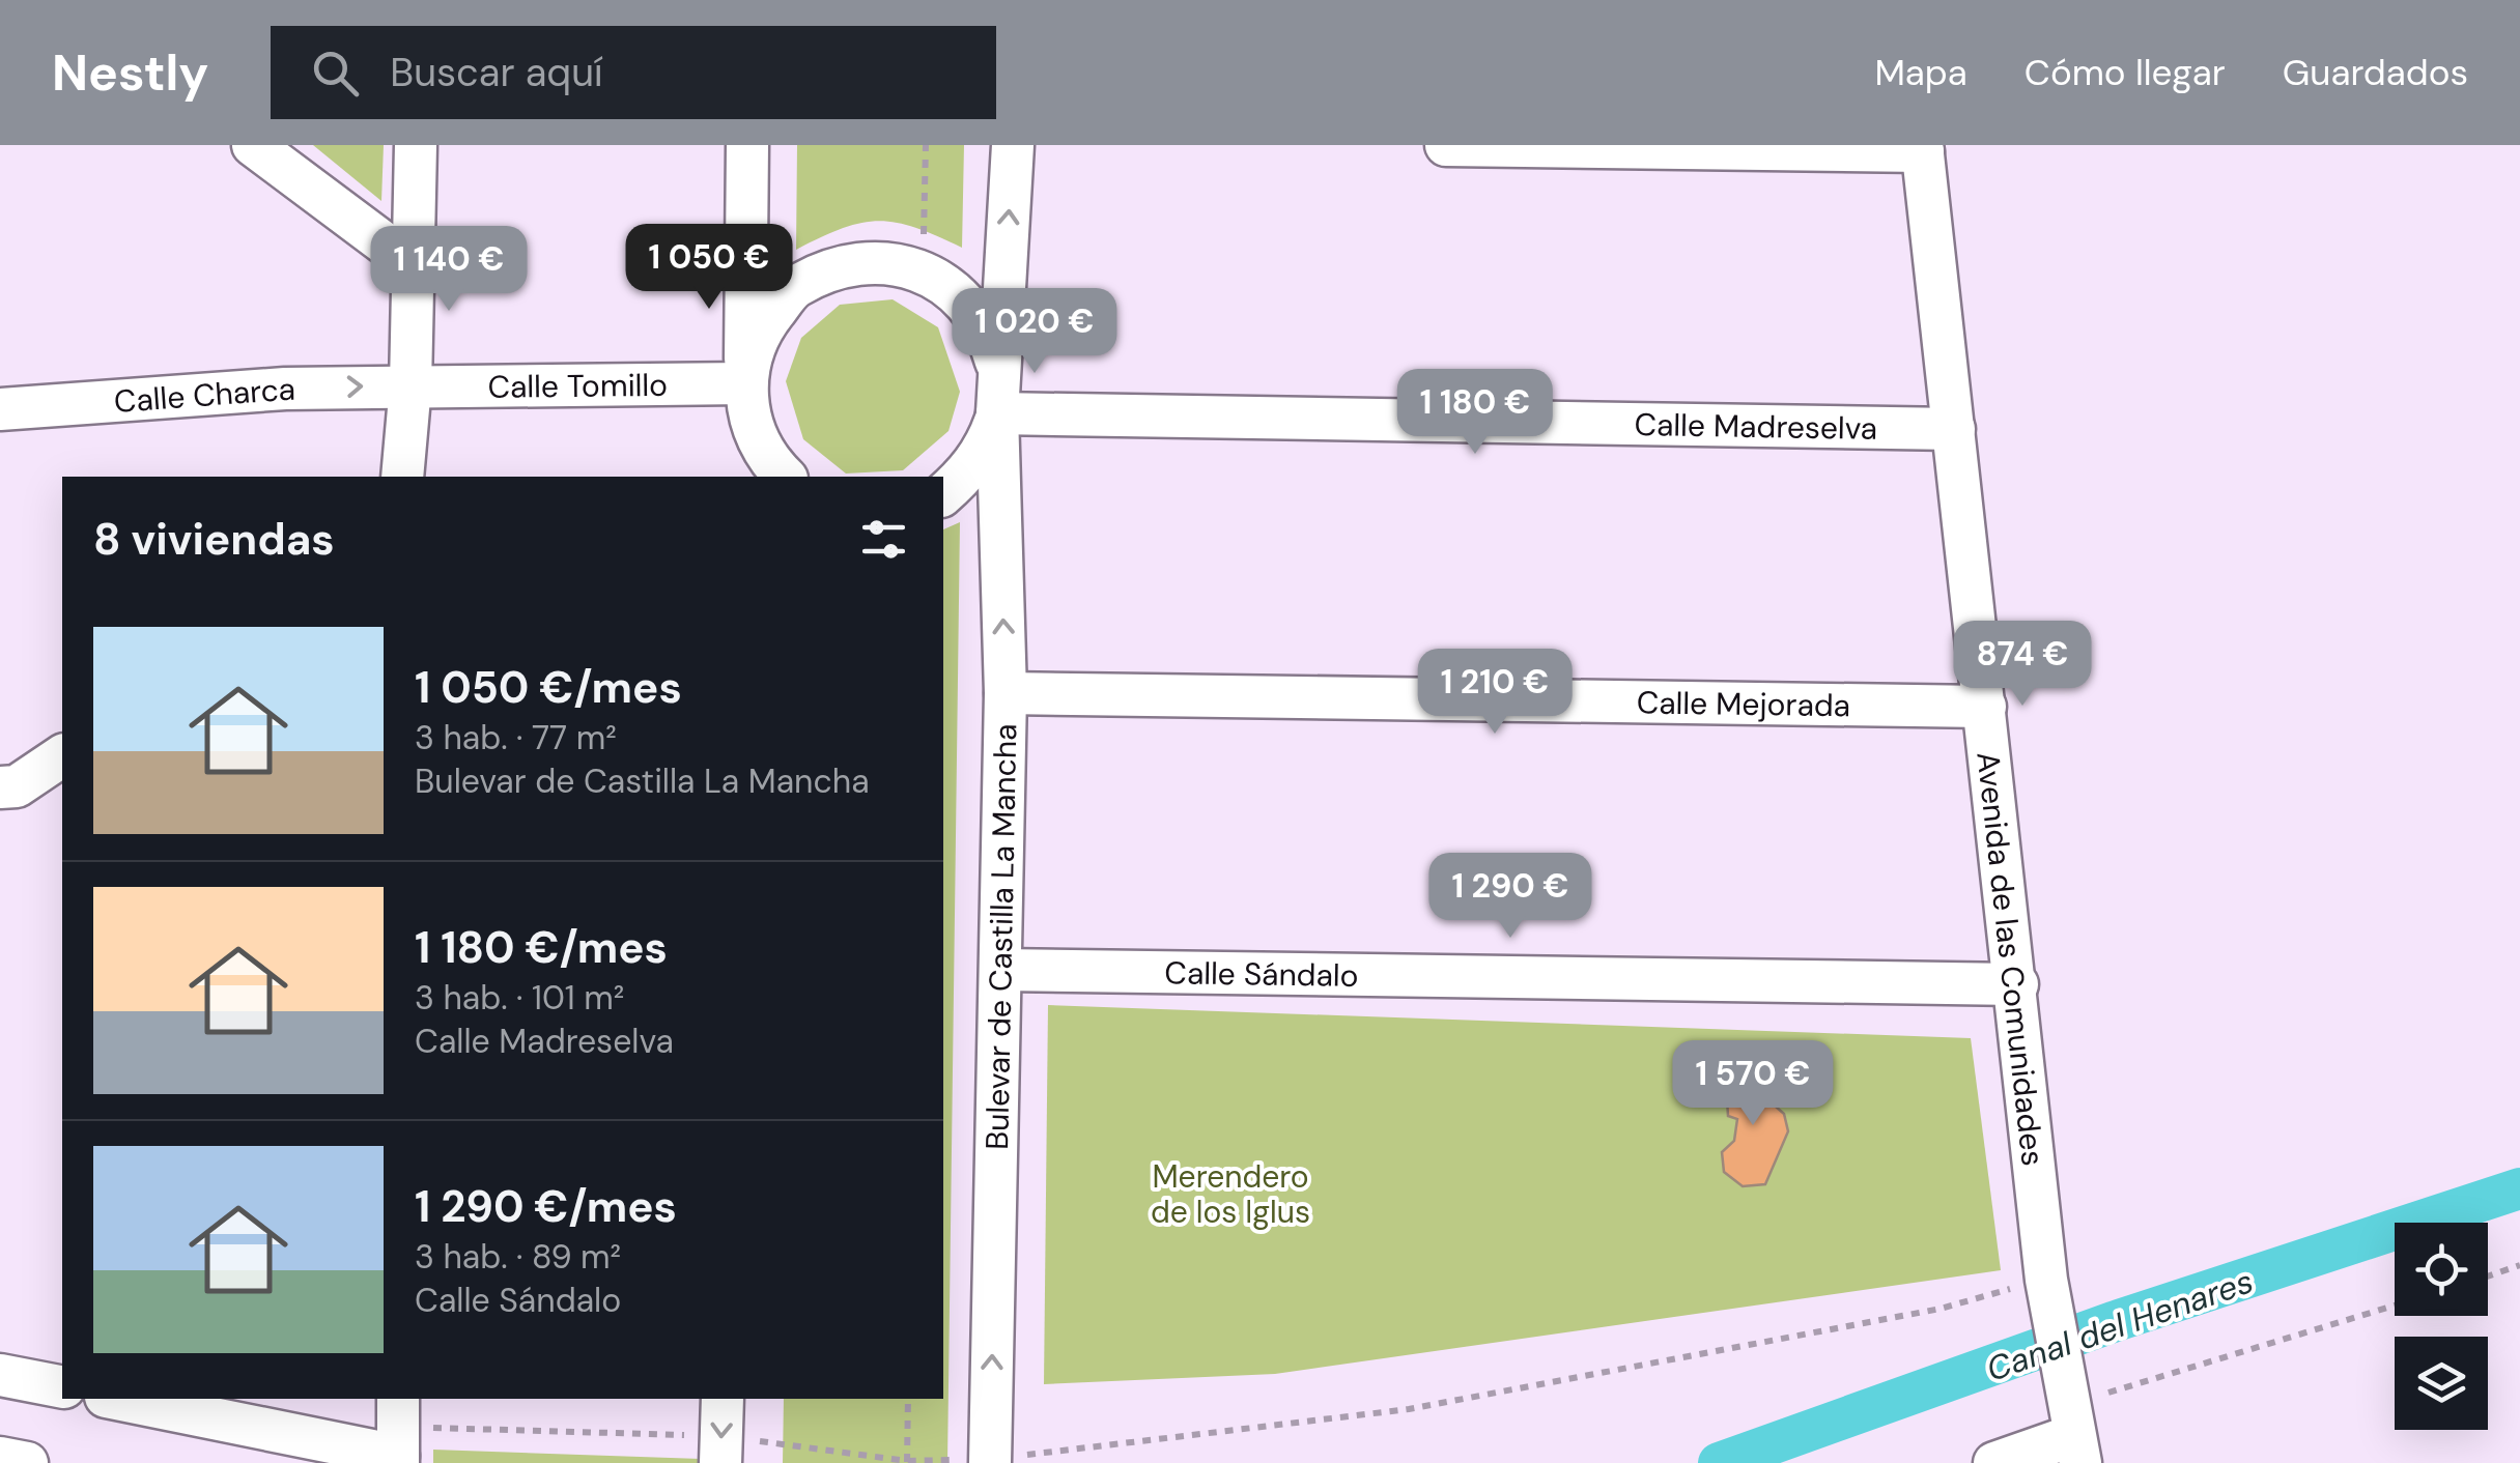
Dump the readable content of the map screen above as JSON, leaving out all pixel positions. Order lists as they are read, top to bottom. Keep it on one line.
{"streets":{"street":["Calle Tomillo","Calle Charca","Calle Madreselva","Calle Mejorada","Bulevar de Castilla La Mancha","Avenida de las Comunidades","Calle Sándalo"]},"crossings":[["Calle Tomillo","Calle Charca"],["Calle Tomillo","Bulevar de Castilla La Mancha"],["Calle Madreselva","Bulevar de Castilla La Mancha"],["Calle Madreselva","Avenida de las Comunidades"],["Calle Mejorada","Bulevar de Castilla La Mancha"],["Calle Mejorada","Avenida de las Comunidades"],["Bulevar de Castilla La Mancha","Calle Sándalo"],["Avenida de las Comunidades","Calle Sándalo"]],"one_way":["Calle Charca","Bulevar de Castilla La Mancha"],"water":["Canal del Henares"],"parks":["Merendero de los Iglus"],"page":{"header":"Nestly","search":"Buscar aquí","nav":["Mapa","Cómo llegar","Guardados"],"price":["1 050 €","1 140 €","1 020 €","1 180 €","874 €","1 210 €","1 290 €","1 570 €"],"heading":"8 viviendas","list":[{"name":"1 050 €/mes","note":"3 hab. · 77 m² · Bulevar de Castilla La Mancha"},{"name":"1 180 €/mes","note":"3 hab. · 101 m² · Calle Madreselva"},{"name":"1 290 €/mes","note":"3 hab. · 89 m² · Calle Sándalo"}]}}
